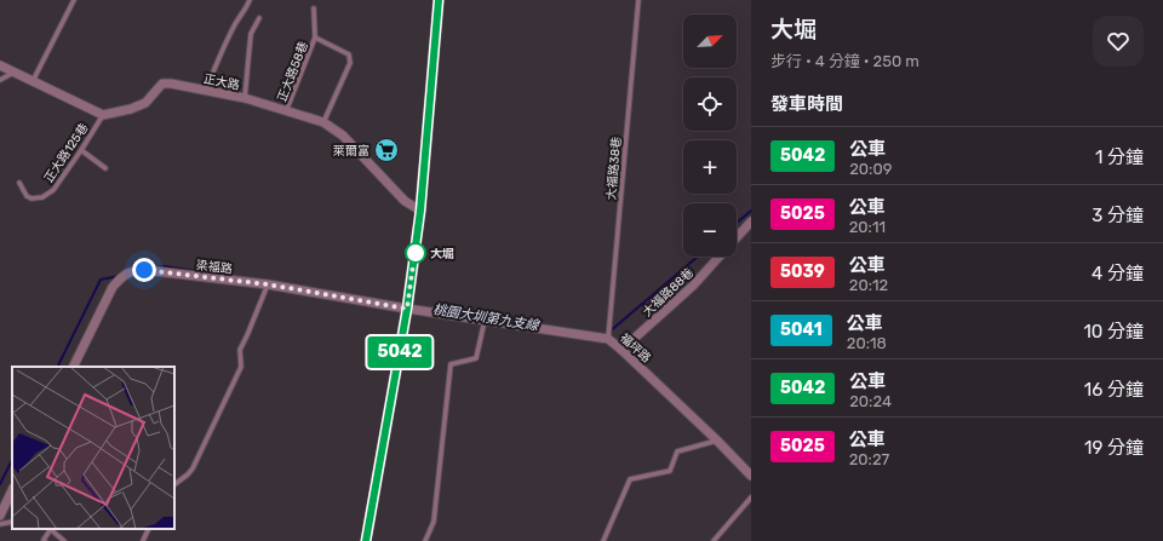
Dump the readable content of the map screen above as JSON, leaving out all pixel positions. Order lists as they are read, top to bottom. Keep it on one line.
{"streets":{"street":["正大路","梁福路","大福路88巷","福坪路"],"lane":["正大路58巷","正大路125巷","大福路38巷"]},"crossings":[["正大路58巷","正大路"],["正大路","正大路125巷"],["大福路38巷","福坪路"],["梁福路","福坪路"],["大福路88巷","福坪路"]],"water":["桃園大圳第九支線"],"places":{"supermarket":["萊爾富"],"other":["大堀"]},"lines":["bus line 5042"],"north":"top right","page":{"on_map":"5042","heading":[["大堀","步行 · 4 分鐘 · 250 m"],"發車時間"],"map_buttons":["+","−"],"list":[{"mark":"5042","name":"公車","note":"20:09","value":"1 分鐘"},{"mark":"5025","name":"公車","note":"20:11","value":"3 分鐘"},{"mark":"5039","name":"公車","note":"20:12","value":"4 分鐘"},{"mark":"5041","name":"公車","note":"20:18","value":"10 分鐘"},{"mark":"5042","name":"公車","note":"20:24","value":"16 分鐘"},{"mark":"5025","name":"公車","note":"20:27","value":"19 分鐘"}]}}
